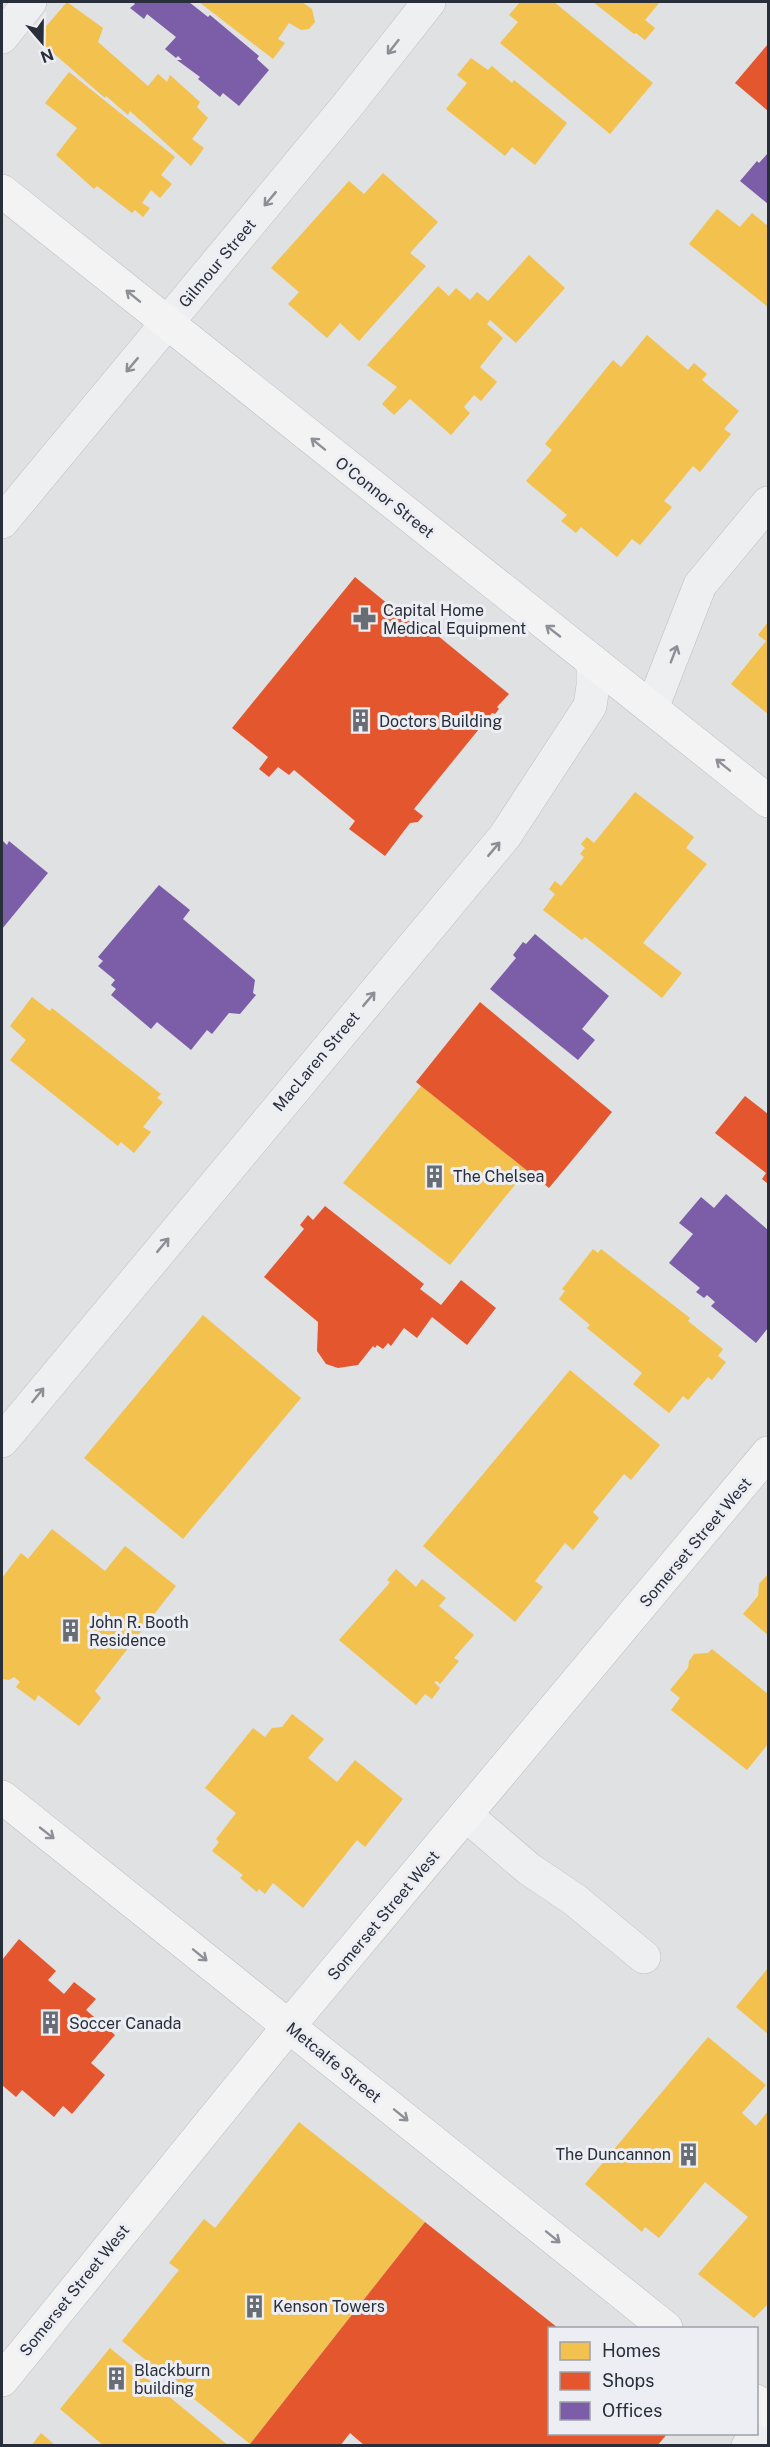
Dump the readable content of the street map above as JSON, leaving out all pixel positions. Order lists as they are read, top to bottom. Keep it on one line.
{"streets":{"main road":["O'Connor Street","Somerset Street West","Metcalfe Street"],"street":["Gilmour Street","MacLaren Street"]},"crossings":[["Gilmour Street","O'Connor Street"],["O'Connor Street","MacLaren Street"],["Somerset Street West","Metcalfe Street"]],"one_way":["Gilmour Street","O'Connor Street","MacLaren Street","Metcalfe Street"],"places":{"pharmacy":["Capital Home Medical Equipment"],"building":["Doctors Building","The Chelsea","John R. Booth Residence","Soccer Canada","The Duncannon","Kenson Towers","Blackburn building"]},"legend":["Homes","Shops","Offices"],"north":"bottom"}
